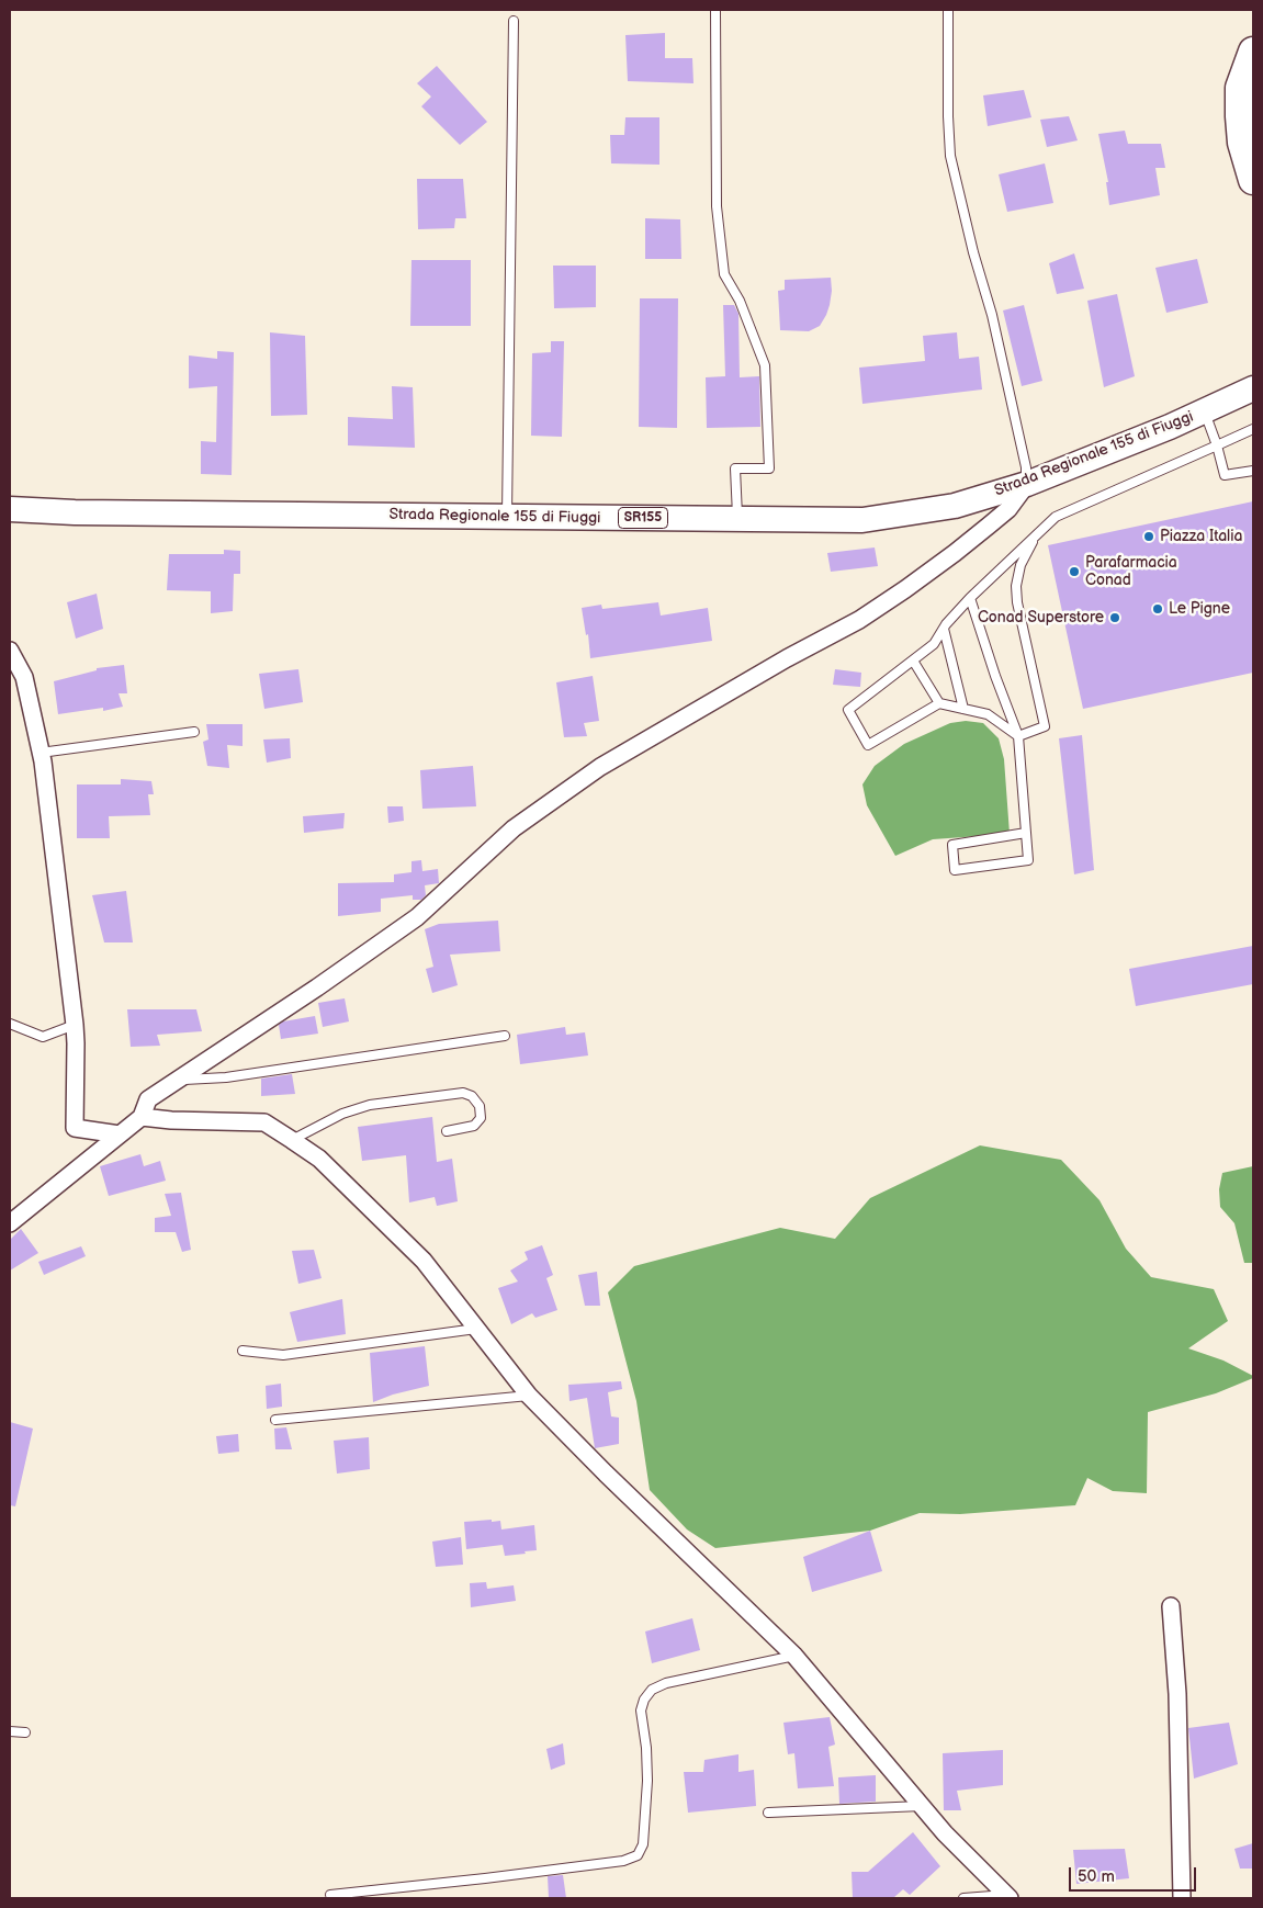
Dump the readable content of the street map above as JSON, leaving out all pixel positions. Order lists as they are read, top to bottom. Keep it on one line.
{"streets":{"main road":["Strada Regionale 155 di Fiuggi","SR155"]},"places":["Piazza Italia","Parafarmacia Conad","Le Pigne","Conad Superstore"],"scale_bar":"50 m"}
